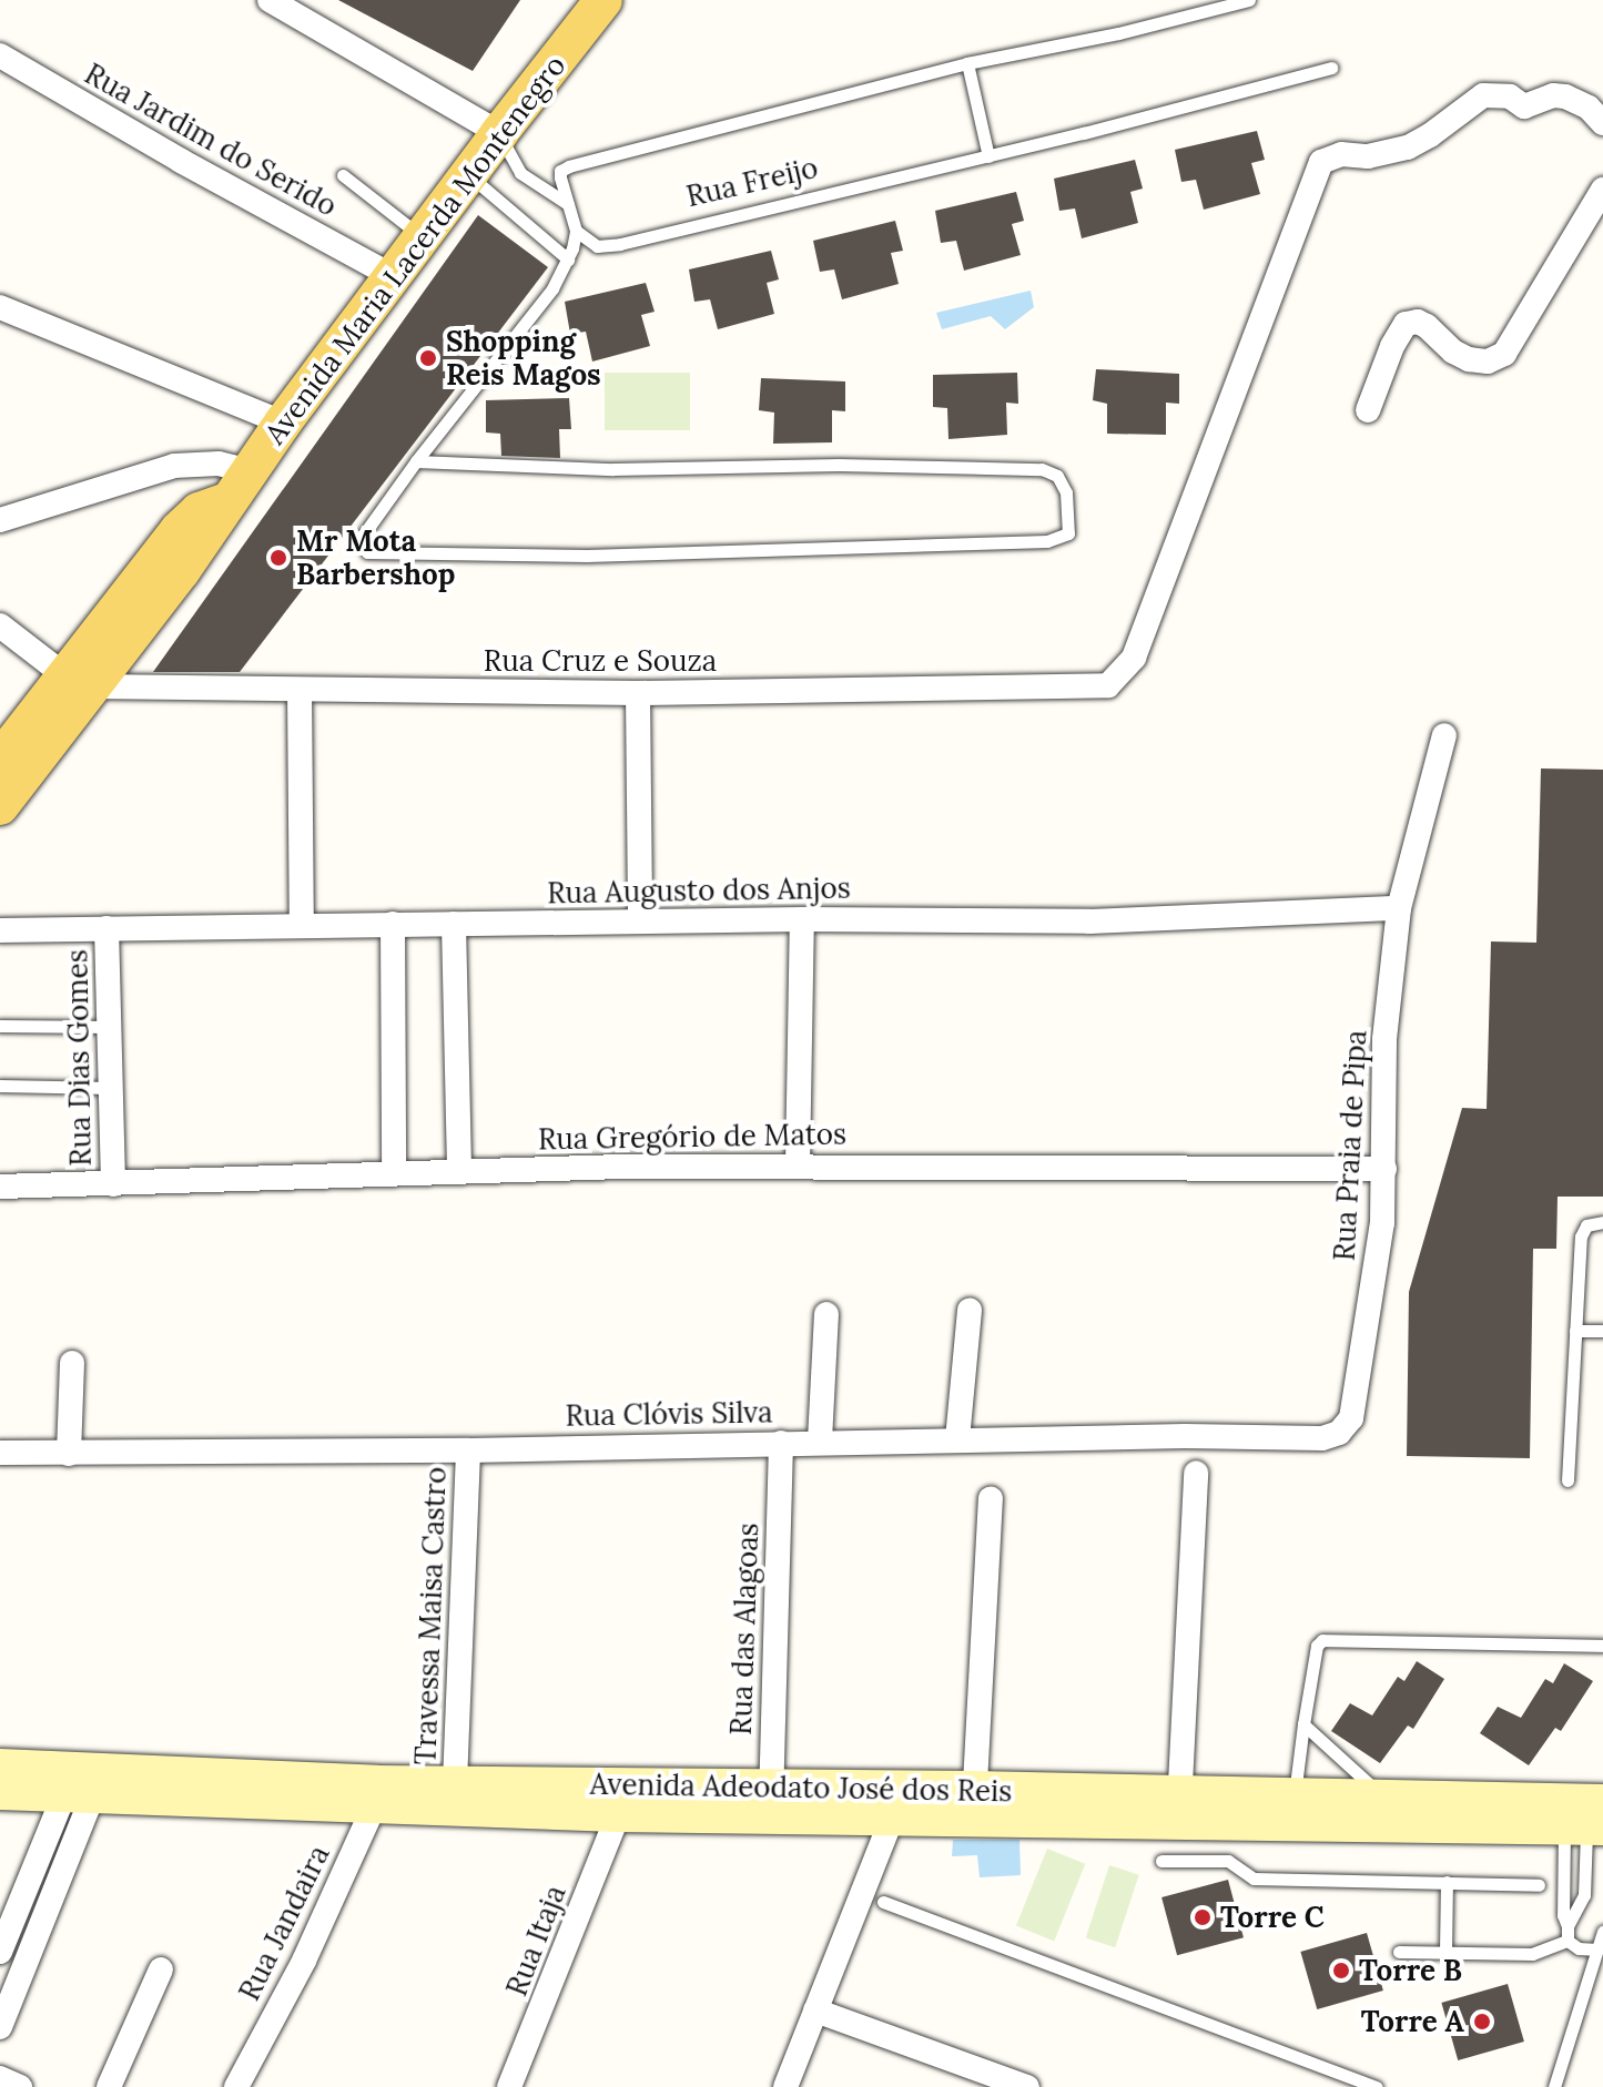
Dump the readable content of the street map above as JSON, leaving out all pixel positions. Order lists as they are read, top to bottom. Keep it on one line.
{"streets":{"main road":["Avenida Maria Lacerda Montenegro","Avenida Adeodato José dos Reis"],"street":["Rua Jardim do Serido","Rua Cruz e Souza","Rua Augusto dos Anjos","Rua Dias Gomes","Rua Gregório de Matos","Rua Praia de Pipa","Rua Clóvis Silva","Travessa Maisa Castro","Rua das Alagoas","Rua Jandaira","Rua Itaja"],"lane":["Rua Freijo"]},"crossings":[["Rua Jardim do Serido","Avenida Maria Lacerda Montenegro"],["Avenida Maria Lacerda Montenegro","Rua Cruz e Souza"],["Rua Augusto dos Anjos","Rua Dias Gomes"],["Rua Augusto dos Anjos","Rua Praia de Pipa"],["Rua Dias Gomes","Rua Gregório de Matos"],["Rua Gregório de Matos","Rua Praia de Pipa"],["Rua Praia de Pipa","Rua Clóvis Silva"],["Rua Clóvis Silva","Travessa Maisa Castro"],["Rua Clóvis Silva","Rua das Alagoas"],["Travessa Maisa Castro","Avenida Adeodato José dos Reis"],["Rua das Alagoas","Avenida Adeodato José dos Reis"],["Avenida Adeodato José dos Reis","Rua Jandaira"],["Avenida Adeodato José dos Reis","Rua Itaja"]],"places":["Shopping Reis Magos","Mr Mota Barbershop","Torre C","Torre B","Torre A"]}
